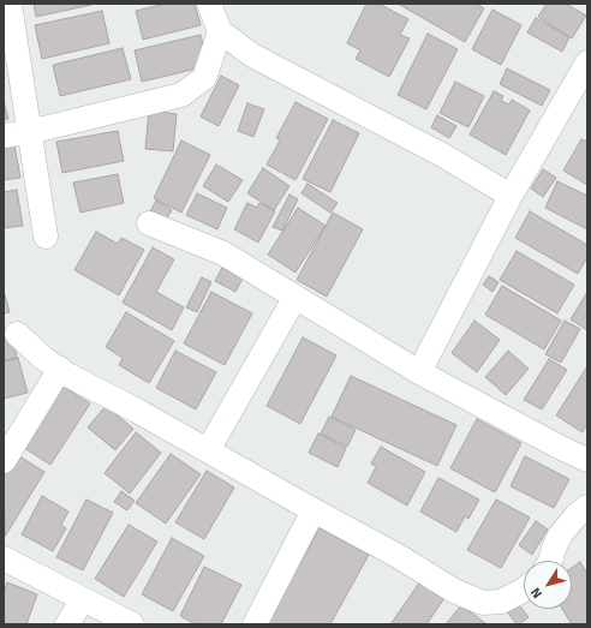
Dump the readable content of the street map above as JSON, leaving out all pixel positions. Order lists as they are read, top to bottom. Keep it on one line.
{"north":"bottom left"}
